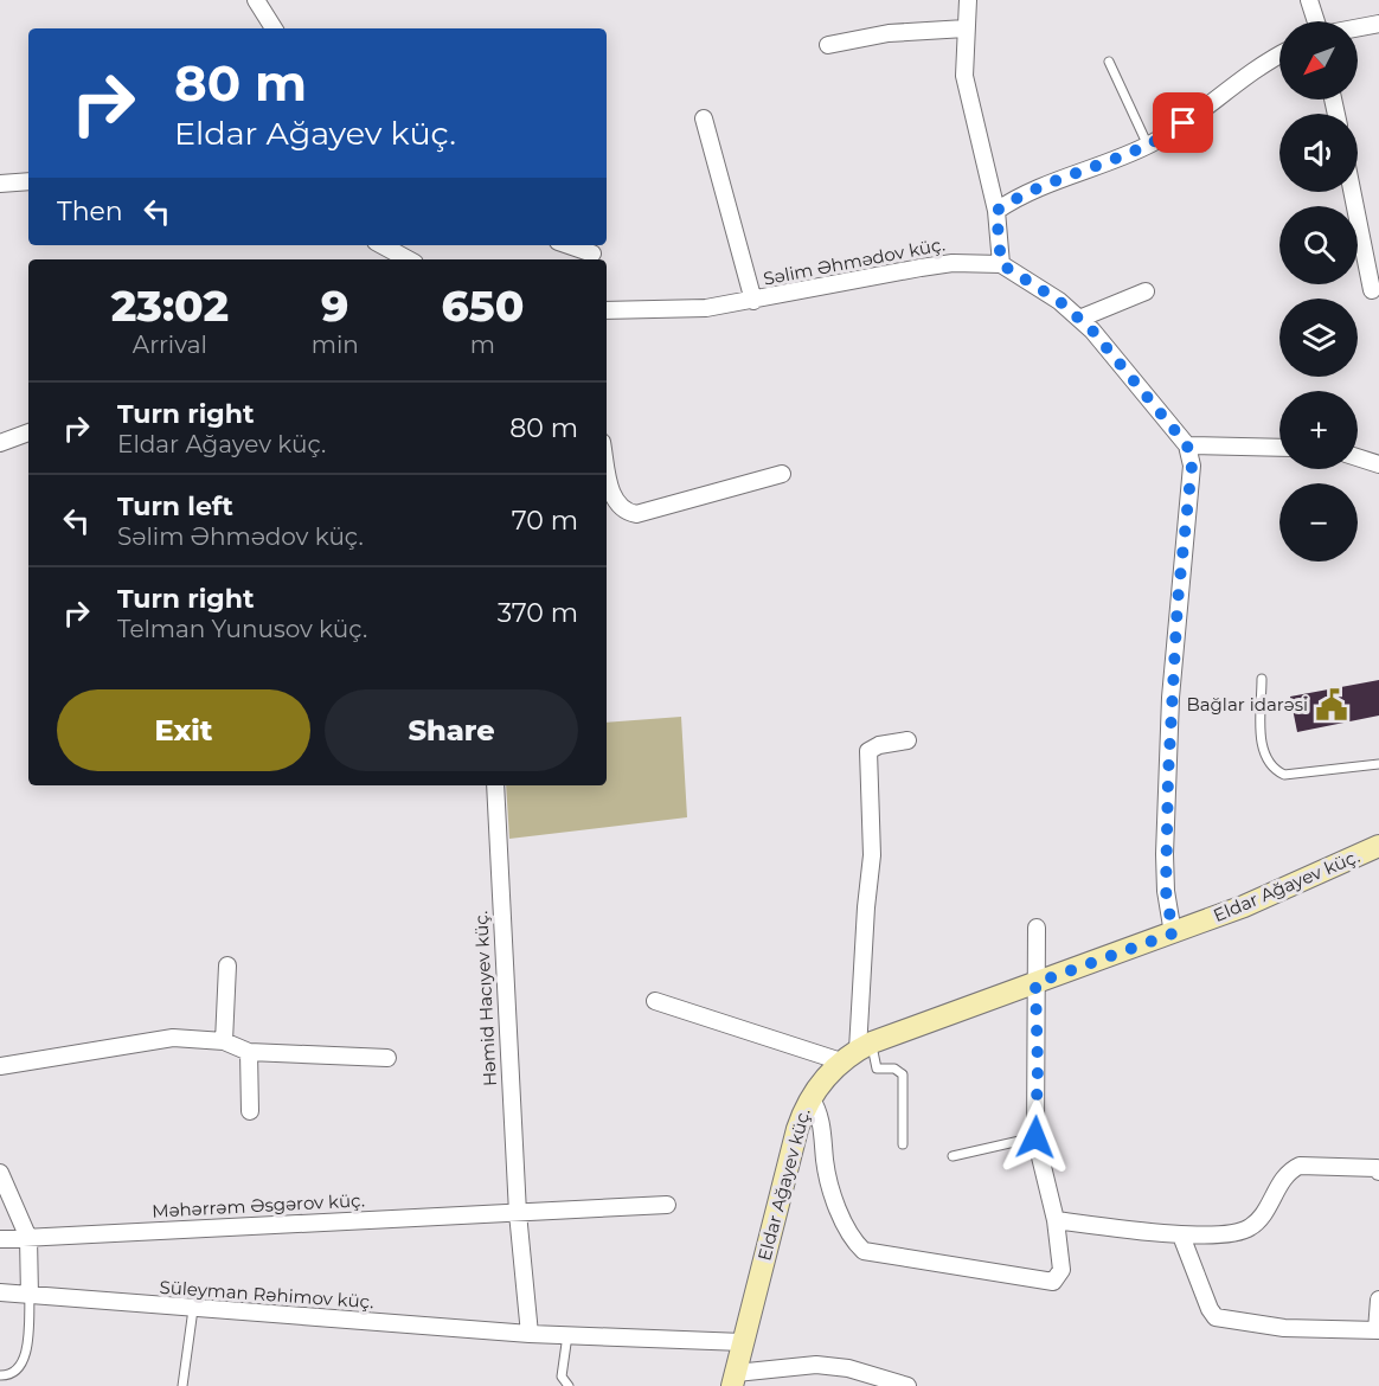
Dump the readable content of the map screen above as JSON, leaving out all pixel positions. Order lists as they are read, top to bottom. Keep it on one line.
{"streets":{"main road":["Eldar Ağayev küç."],"street":["Səlim Əhmədov küç.","Həmid Hacıyev küç.","Məhərrəm Əsgərov küç.","Süleyman Rəhimov küç."]},"crossings":[["Eldar Ağayev küç.","Süleyman Rəhimov küç."],["Həmid Hacıyev küç.","Məhərrəm Əsgərov küç."],["Həmid Hacıyev küç.","Süleyman Rəhimov küç."]],"places":{"public building":["Bağlar idarəsi"]},"north":"bottom left","page":{"map_buttons":["+","−"],"turn":["80 m","Eldar Ağayev küç."],"then":"Then","eta":["23:02","Arrival","9","min","650","m"],"list":[{"name":"Turn right","note":"Eldar Ağayev küç.","value":"80 m"},{"name":"Turn left","note":"Səlim Əhmədov küç.","value":"70 m"},{"name":"Turn right","note":"Telman Yunusov küç.","value":"370 m"}],"buttons":["Exit","Share"]}}
